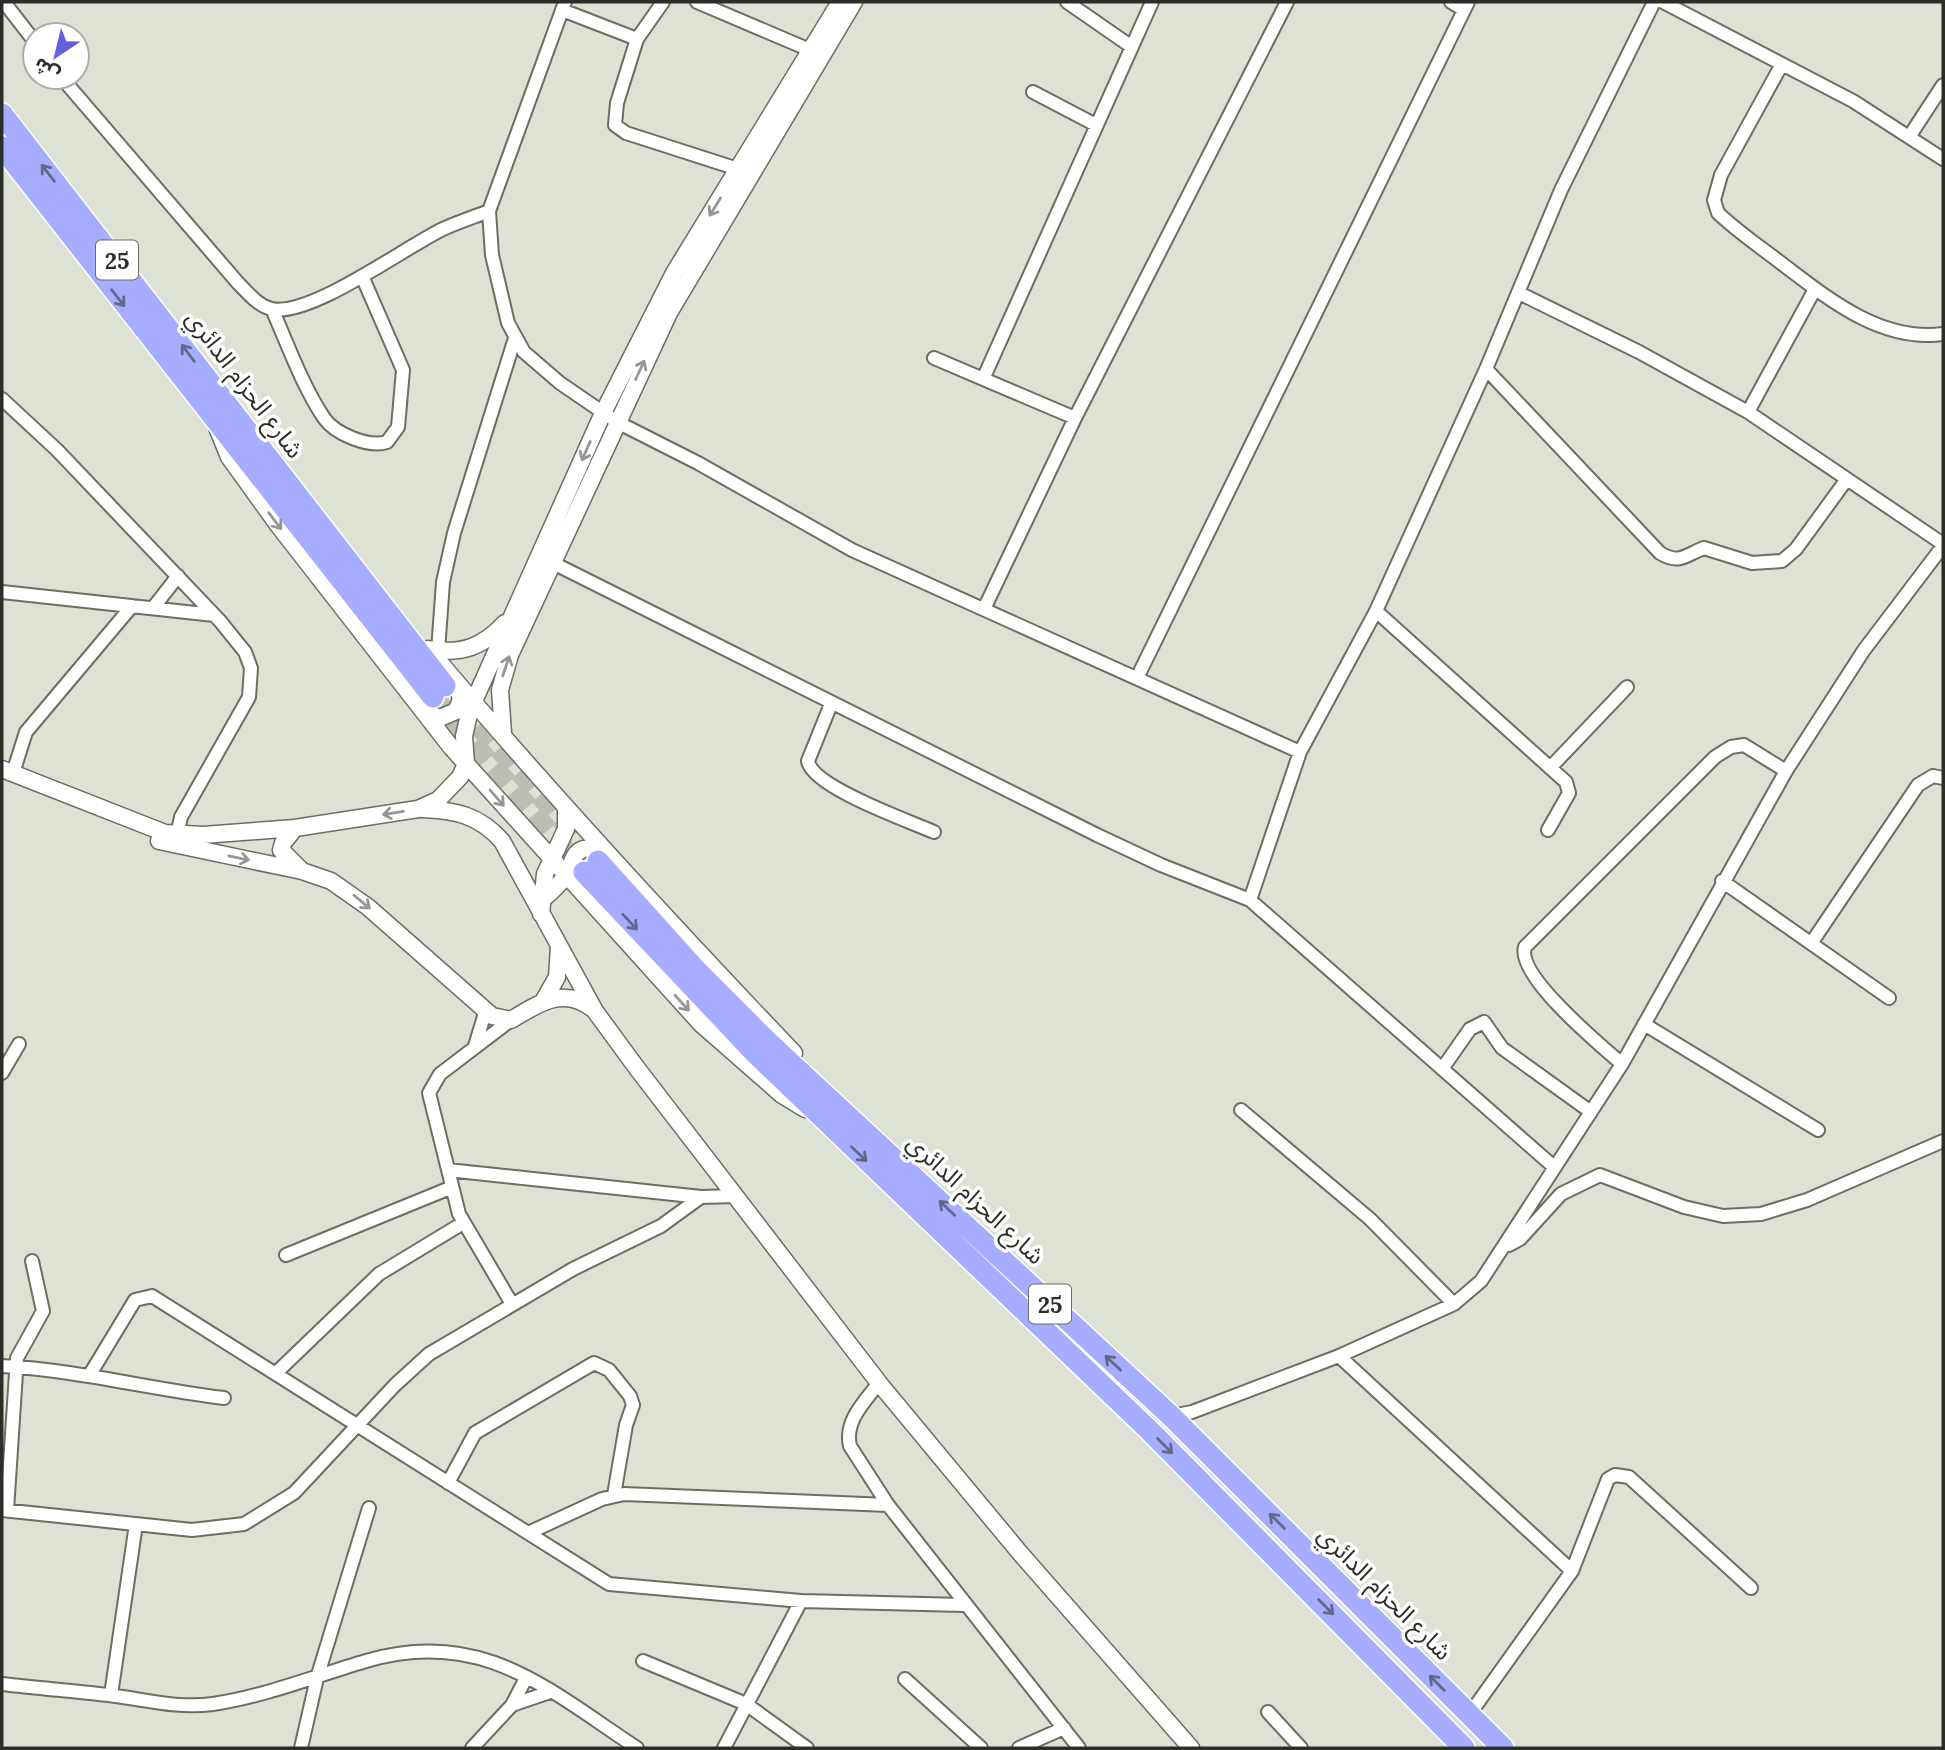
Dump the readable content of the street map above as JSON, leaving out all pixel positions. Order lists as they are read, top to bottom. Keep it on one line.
{"streets":{"highway":["25","شارع الحزام الدائري"]},"north":"bottom left"}
